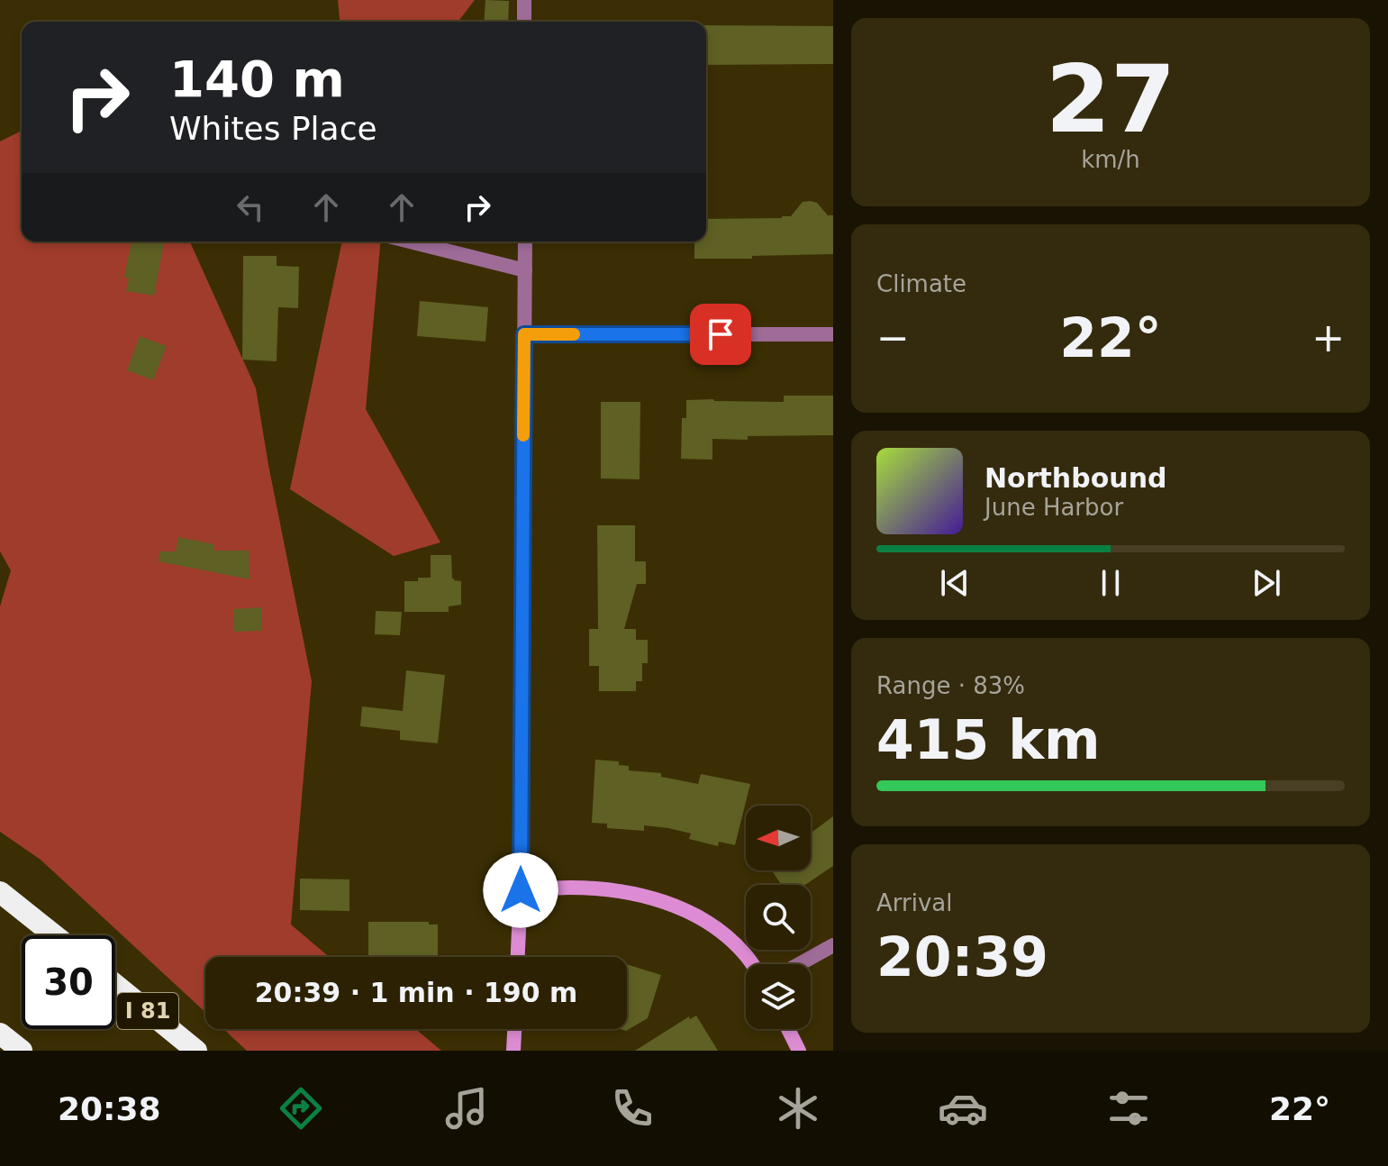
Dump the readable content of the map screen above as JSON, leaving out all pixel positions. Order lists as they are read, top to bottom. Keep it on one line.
{"streets":{"highway":["I 81"]},"north":"left","page":{"tile":[["27","km/h"],"Climate",["Range · 83%","415 km"],["Arrival","20:39"]],"turn":["140 m","Whites Place"],"heat":["−","22°","+"],"song":["Northbound","June Harbor"],"limit":"30","trip":"20:39 · 1 min · 190 m","tabs":["20:38","22°"]}}
